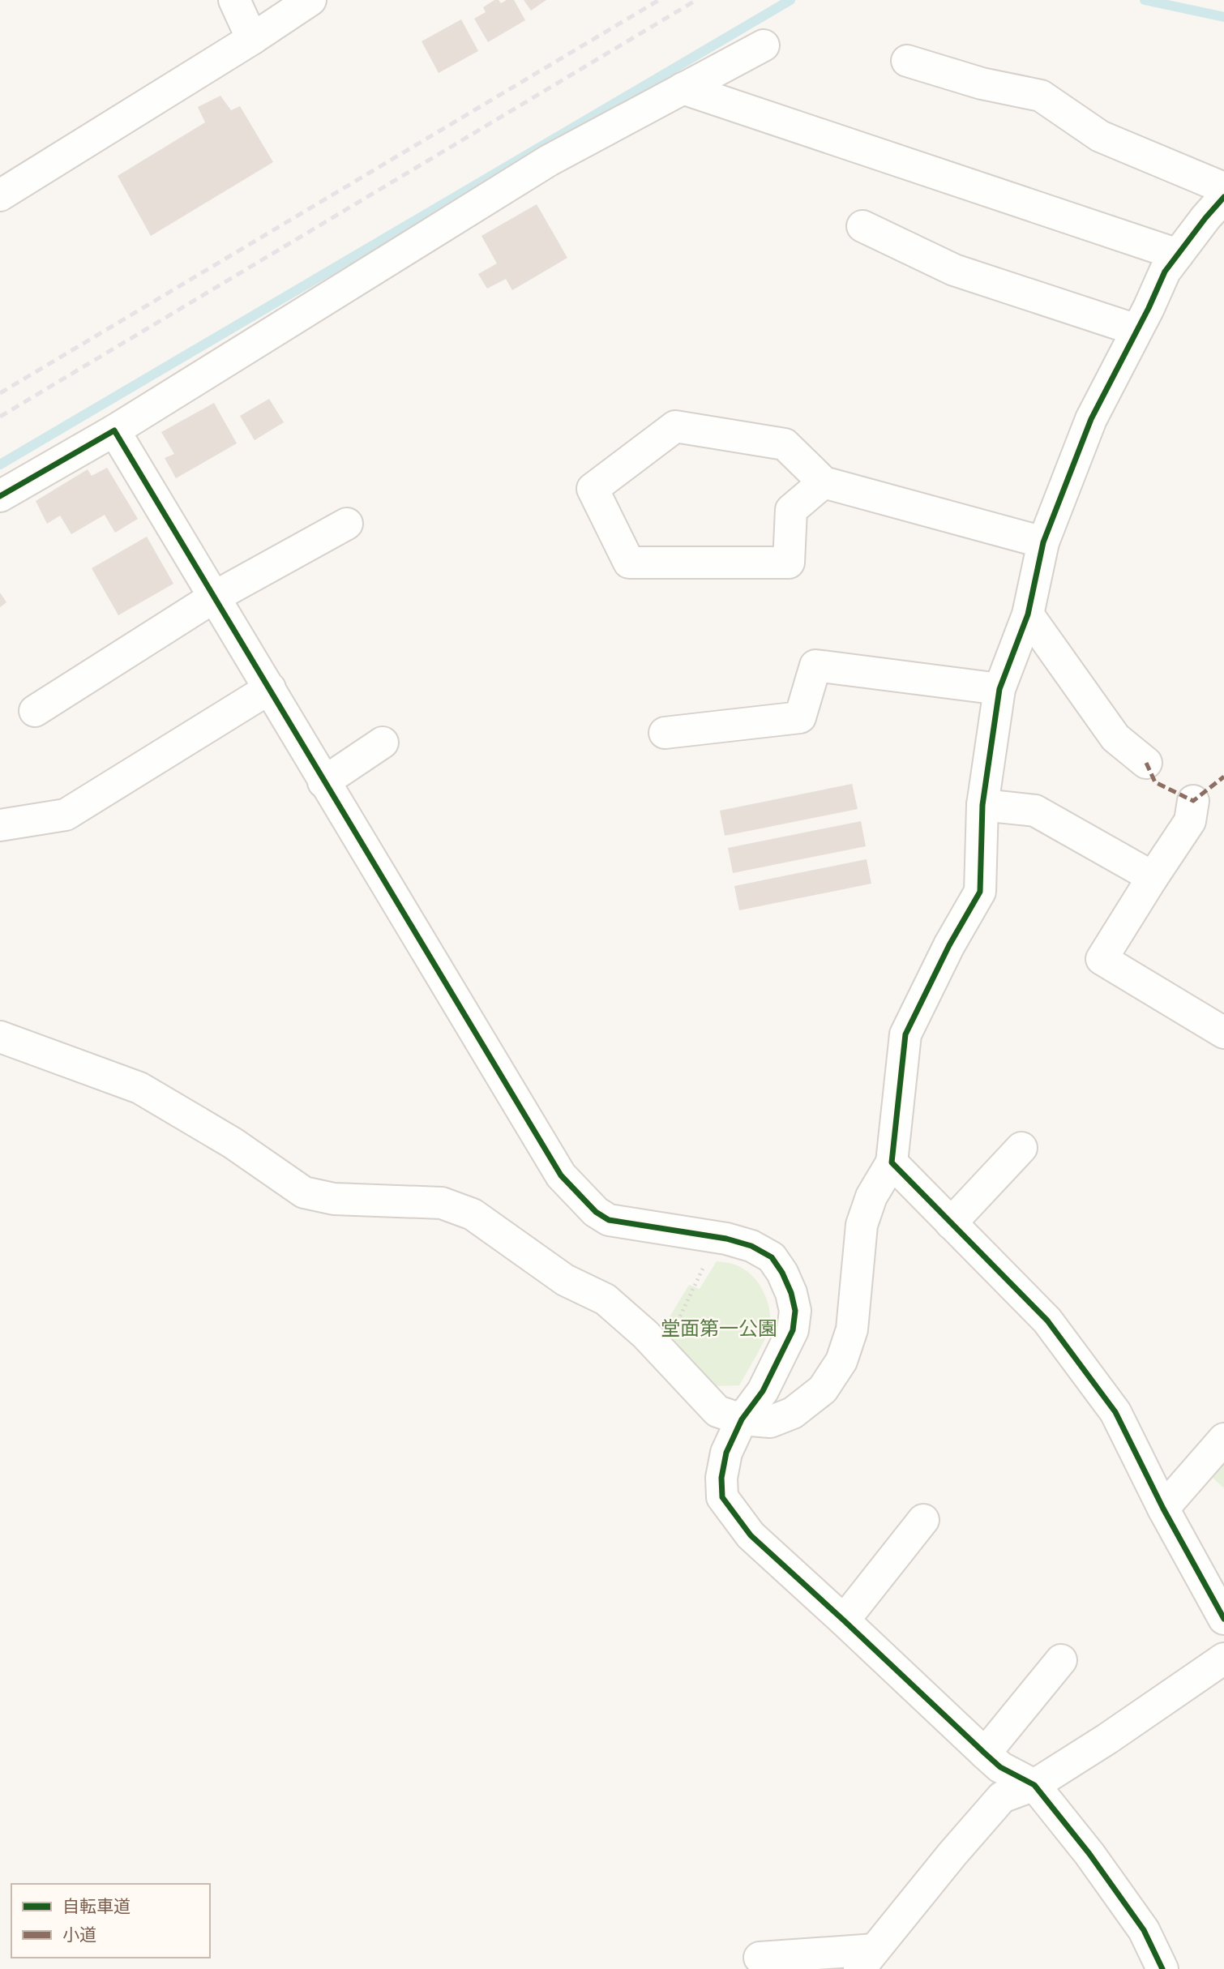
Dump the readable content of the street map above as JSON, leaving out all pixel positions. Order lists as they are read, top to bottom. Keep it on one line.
{"parks":["堂面第一公園"],"legend":["自転車道","小道"]}
